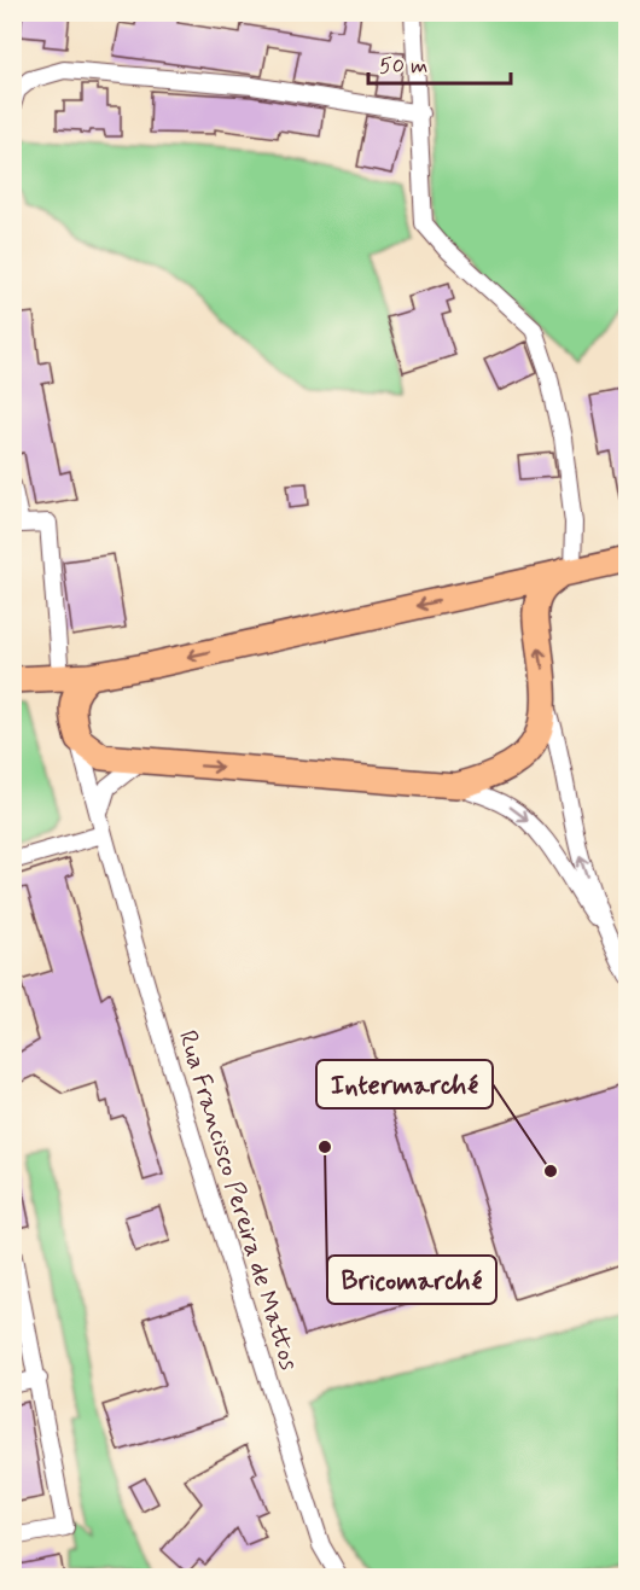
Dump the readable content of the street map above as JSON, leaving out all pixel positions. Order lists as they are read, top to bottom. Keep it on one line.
{"streets":{"street":["Rua Francisco Pereira de Mattos"]},"places":["Bricomarché","Intermarché"],"scale_bar":"50 m"}
